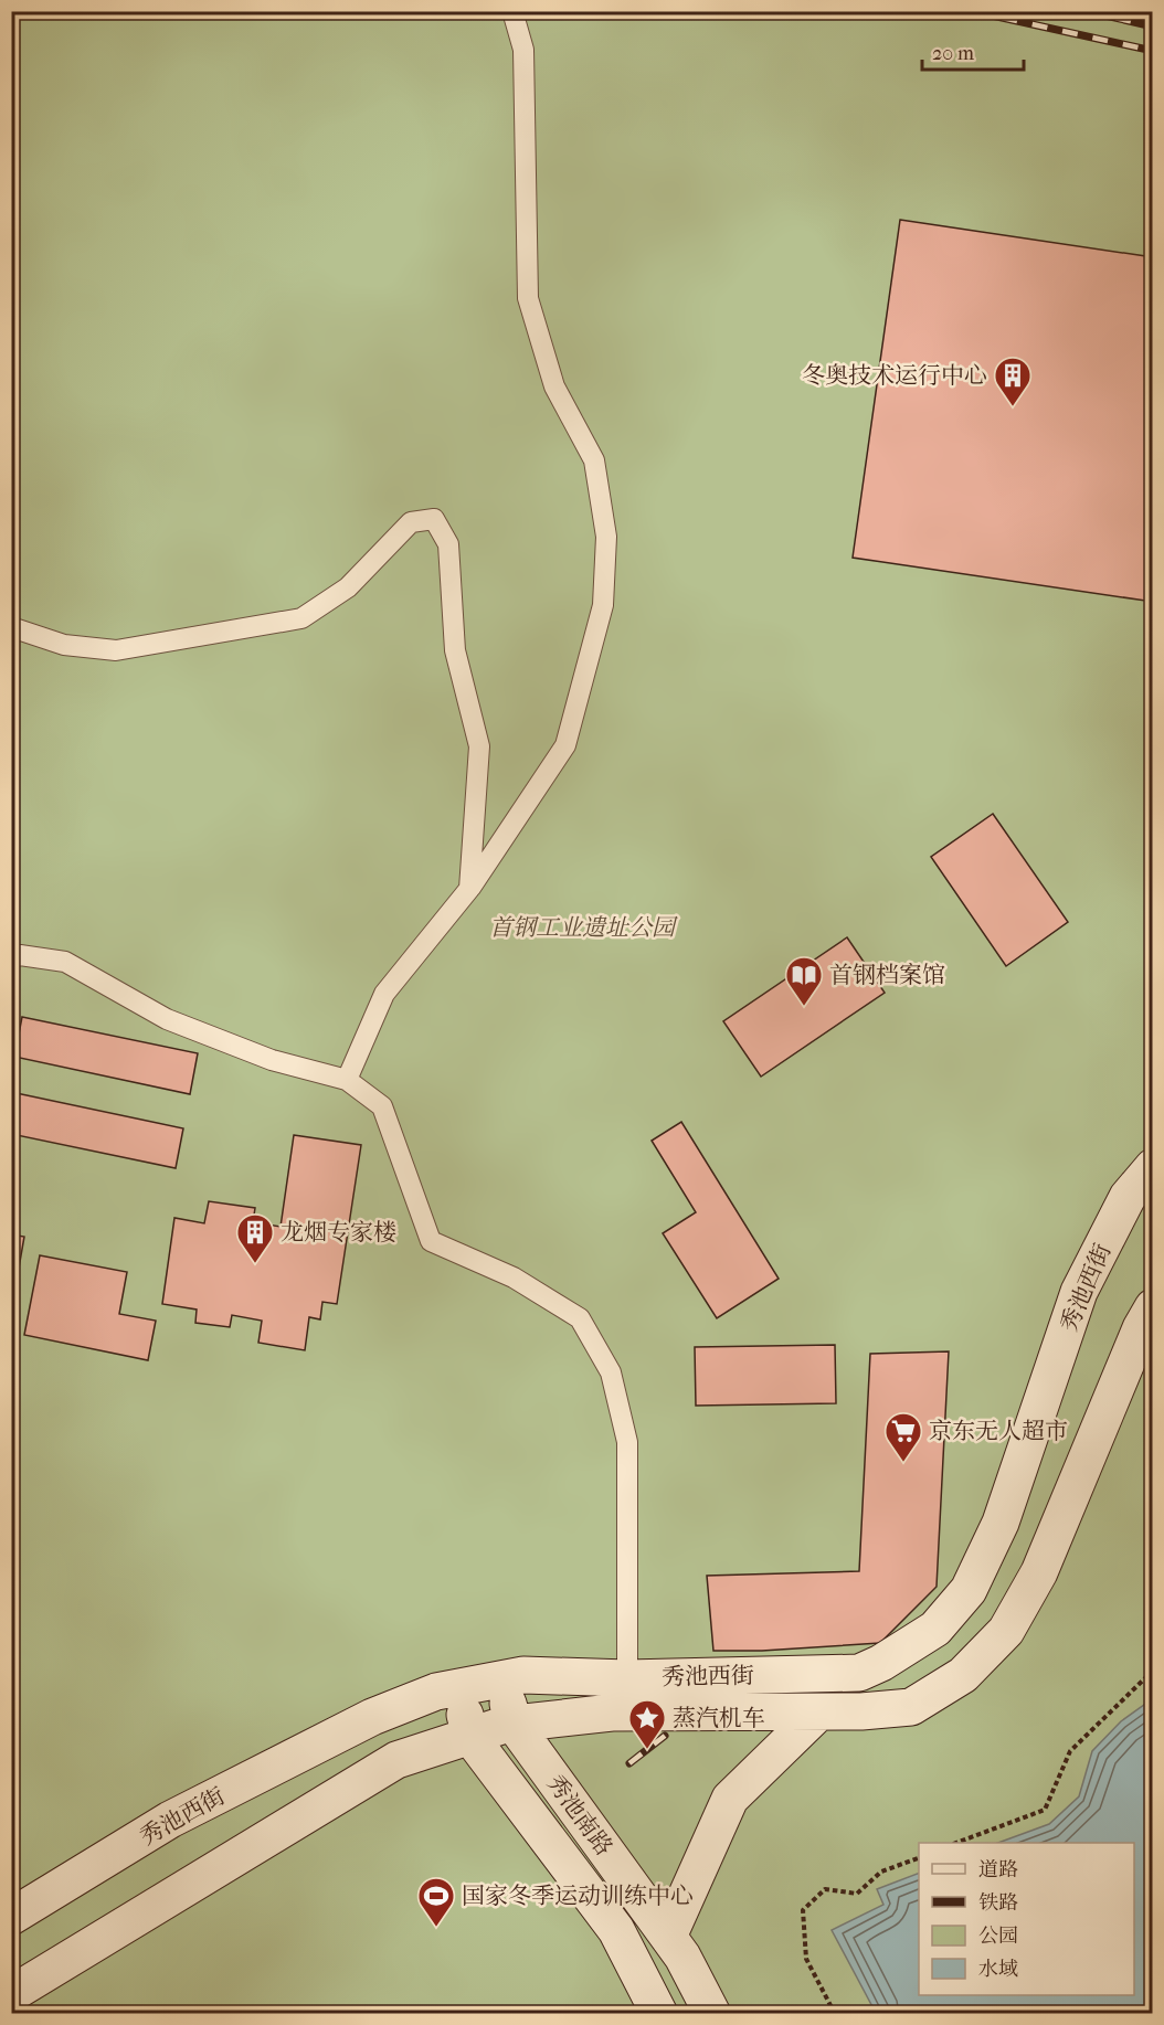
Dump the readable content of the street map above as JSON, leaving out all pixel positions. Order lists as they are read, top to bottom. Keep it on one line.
{"streets":{"street":["秀池西街","秀池南路"]},"crossings":[["秀池西街","秀池南路"]],"parks":["首钢工业遗址公园"],"places":{"building":["冬奥技术运行中心","龙烟专家楼"],"library":["首钢档案馆"],"supermarket":["京东无人超市"],"place":["蒸汽机车"],"sports":["国家冬季运动训练中心"]},"legend":["道路","铁路","公园","水域"],"scale_bar":"20 m"}
